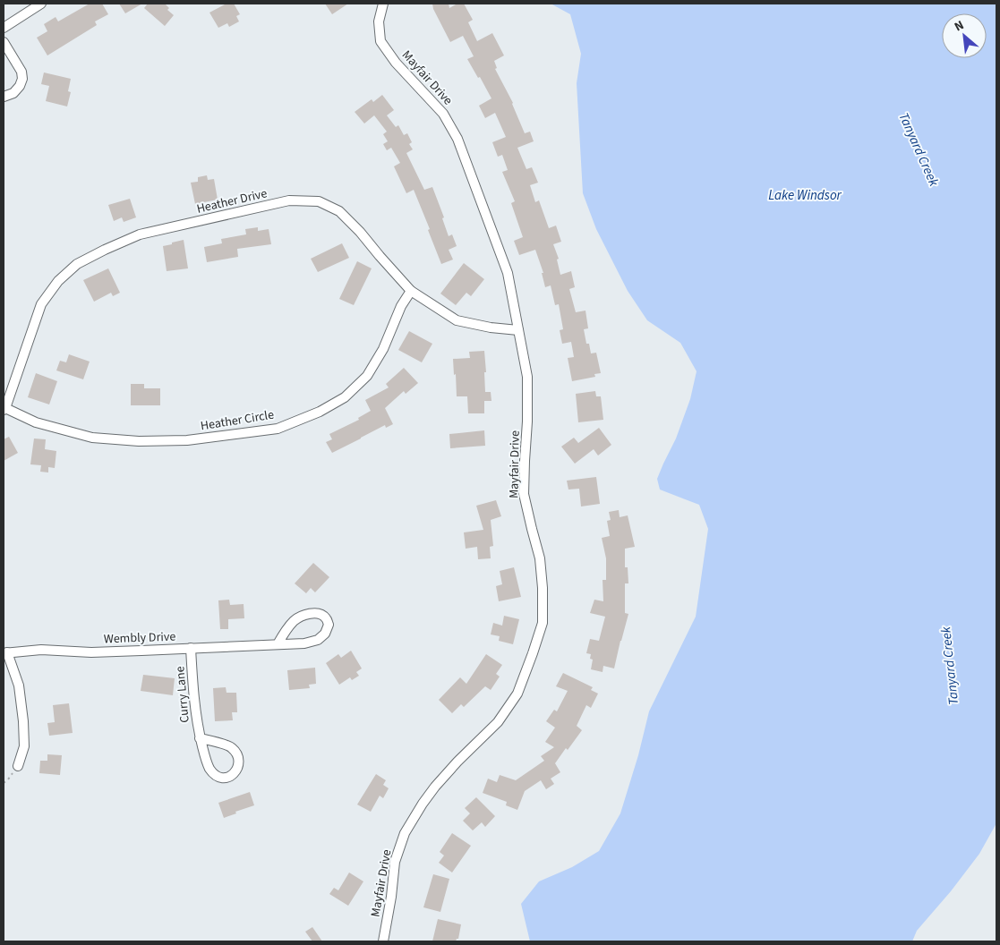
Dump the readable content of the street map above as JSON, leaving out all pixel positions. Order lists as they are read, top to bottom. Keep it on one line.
{"streets":{"street":["Mayfair Drive","Heather Drive","Heather Circle","Wembly Drive","Curry Lane"]},"crossings":[["Mayfair Drive","Heather Drive"],["Heather Drive","Heather Circle"],["Wembly Drive","Curry Lane"]],"water":["Tanyard Creek","Lake Windsor"],"north":"top left"}
